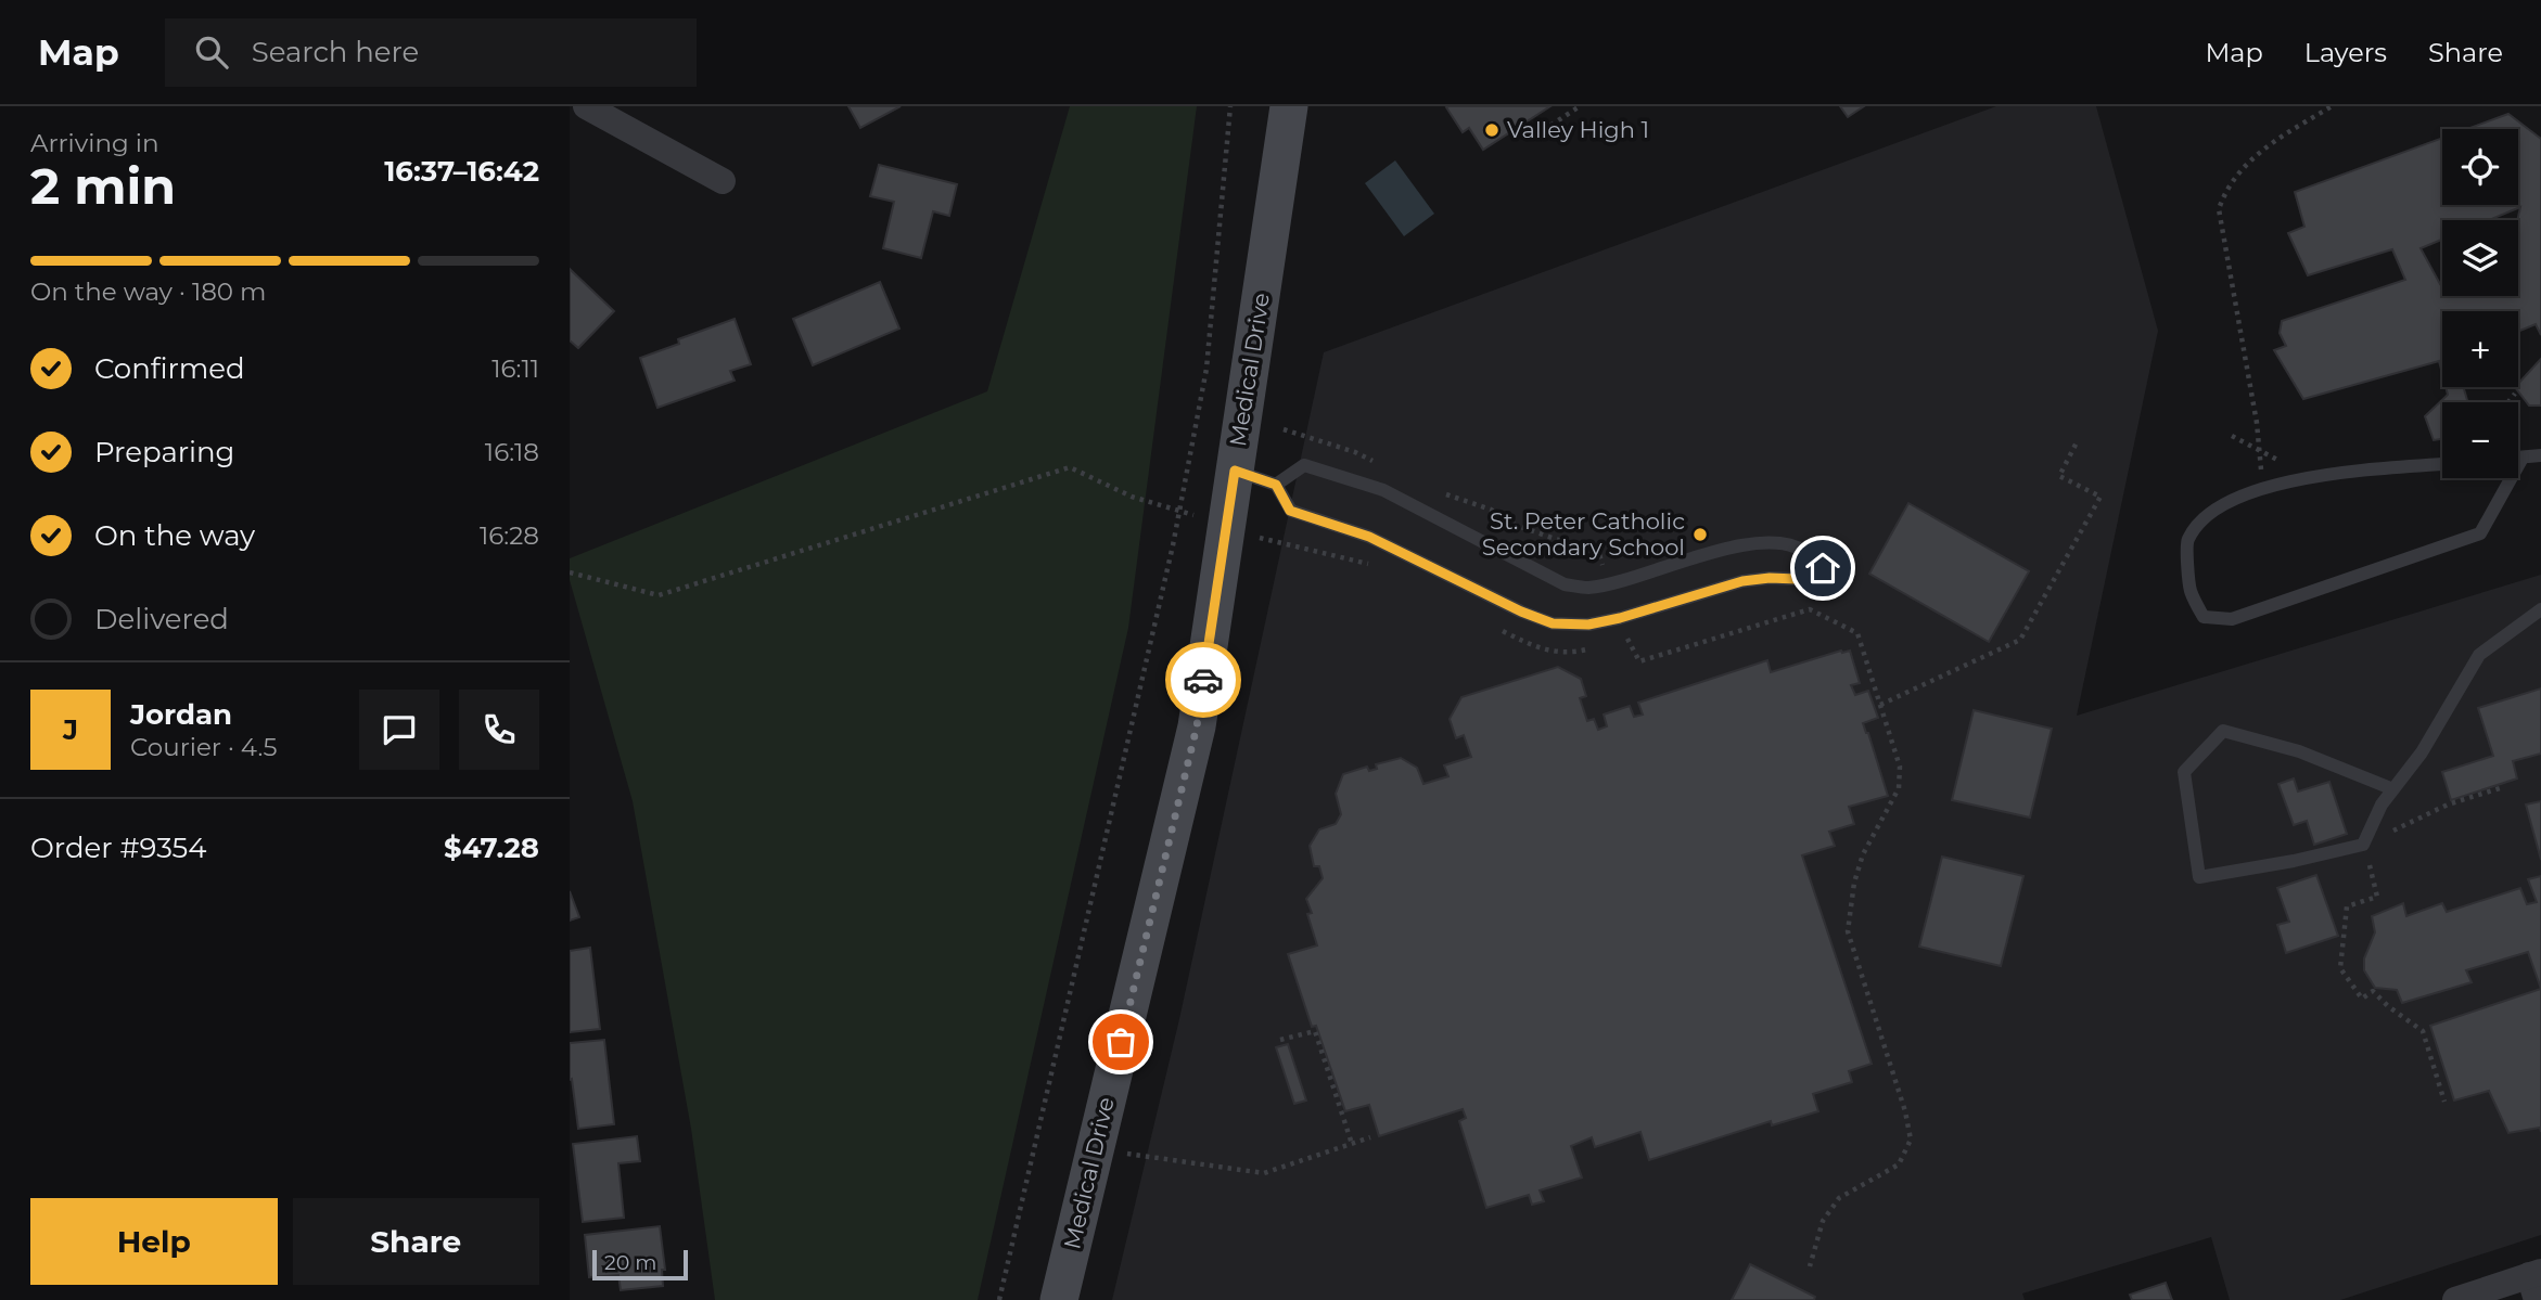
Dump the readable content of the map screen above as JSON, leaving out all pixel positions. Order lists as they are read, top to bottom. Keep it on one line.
{"streets":{"main road":["Medical Drive"]},"places":["Valley High 1","St. Peter Catholic Secondary School"],"scale_bar":"20 m","page":{"header":"Map","search":"Search here","nav":["Map","Layers","Share"],"heading":["2 min","Arriving in","16:37–16:42"],"panel":["Jordan","Courier · 4.5","Order #9354","$47.28"],"map_buttons":["+","−"],"bar":"On the way · 180 m","list":[["Confirmed","16:11"],["Preparing","16:18"],["On the way","16:28"],"Delivered"],"round":"J","buttons":["Help","Share"],"scale":"20 m"}}
